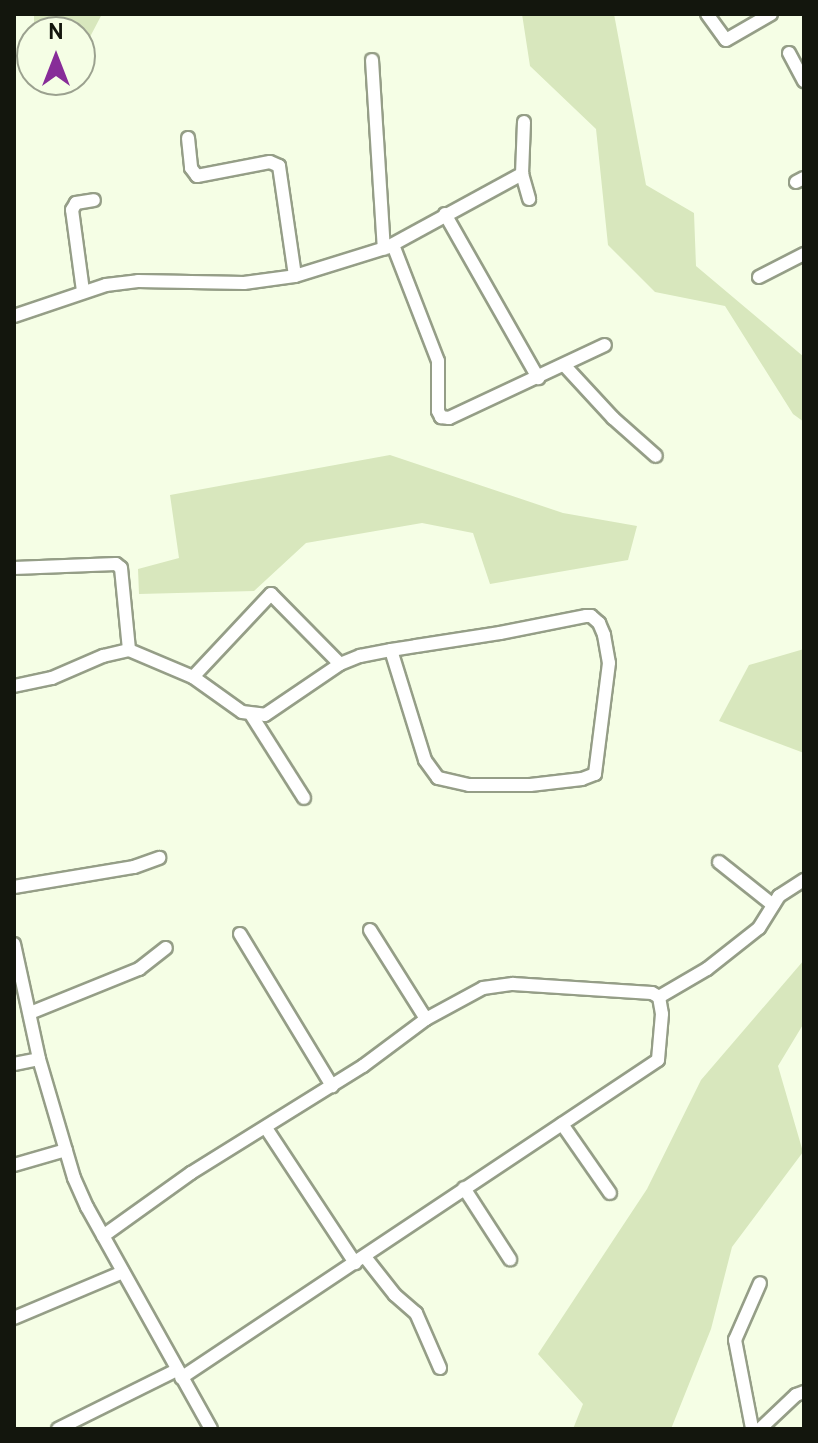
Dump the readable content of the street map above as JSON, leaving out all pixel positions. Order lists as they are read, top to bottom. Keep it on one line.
{"north":"top"}
